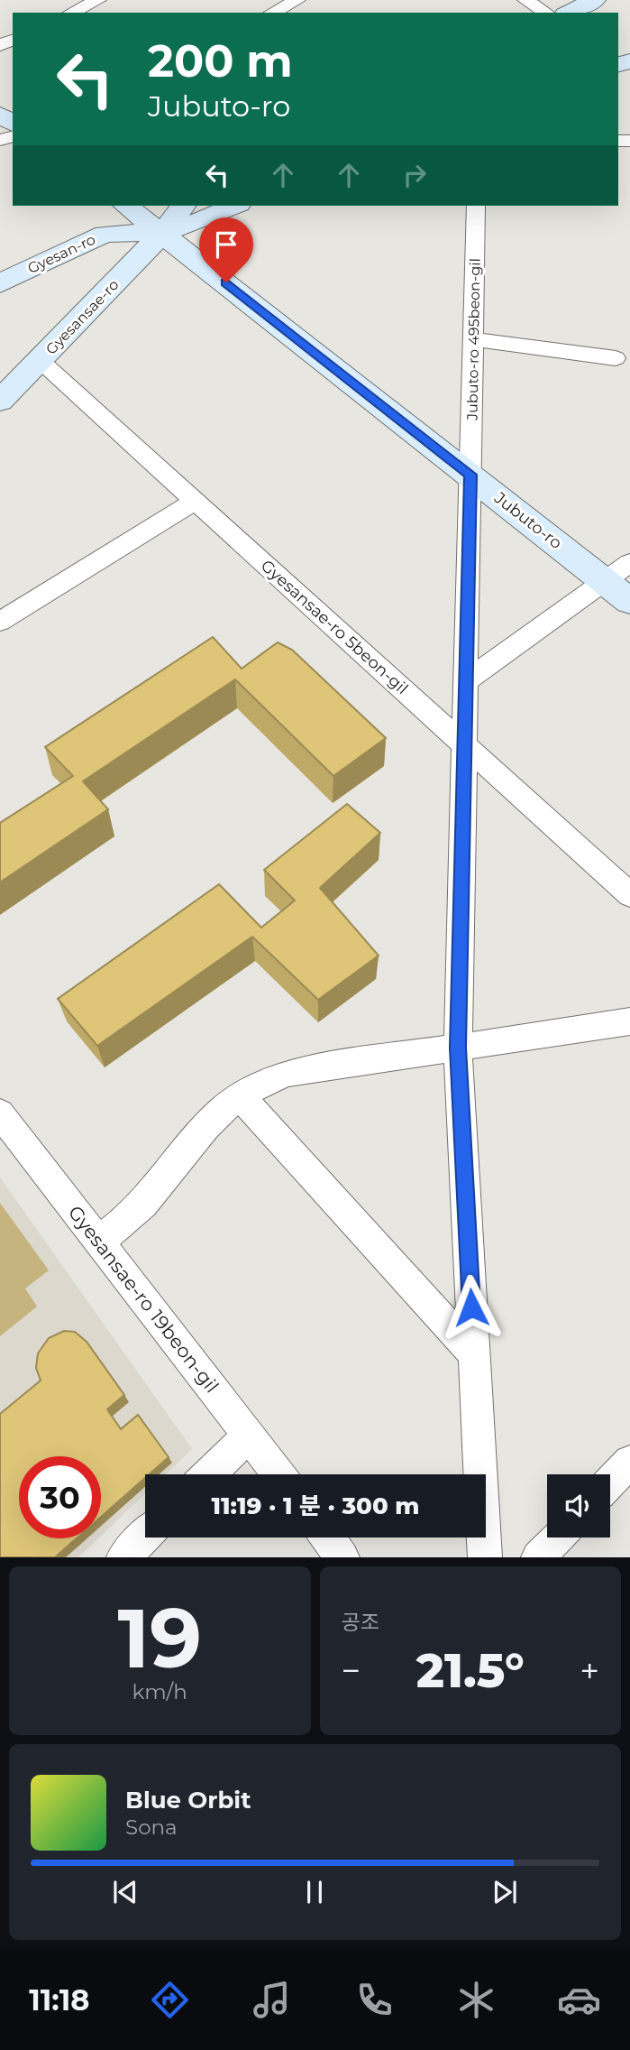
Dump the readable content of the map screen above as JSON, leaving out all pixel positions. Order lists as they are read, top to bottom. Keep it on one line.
{"streets":{"main road":["Gyesan-ro","Gyesansae-ro","Jubuto-ro"],"street":["Jubuto-ro 495beon-gil","Gyesansae-ro 5beon-gil","Gyesansae-ro 19beon-gil"]},"crossings":[["Gyesan-ro","Gyesansae-ro"],["Gyesan-ro","Jubuto-ro"],["Gyesansae-ro","Jubuto-ro"],["Gyesansae-ro","Gyesansae-ro 5beon-gil"],["Jubuto-ro 495beon-gil","Jubuto-ro"],["Jubuto-ro 495beon-gil","Gyesansae-ro 5beon-gil"]],"page":{"turn":["200 m","Jubuto-ro"],"limit":"30","trip":"11:19 · 1 분 · 300 m","tile":[["19","km/h"],"공조"],"heat":["−","21.5°","+"],"song":["Blue Orbit","Sona"],"tabs":"11:18"}}
